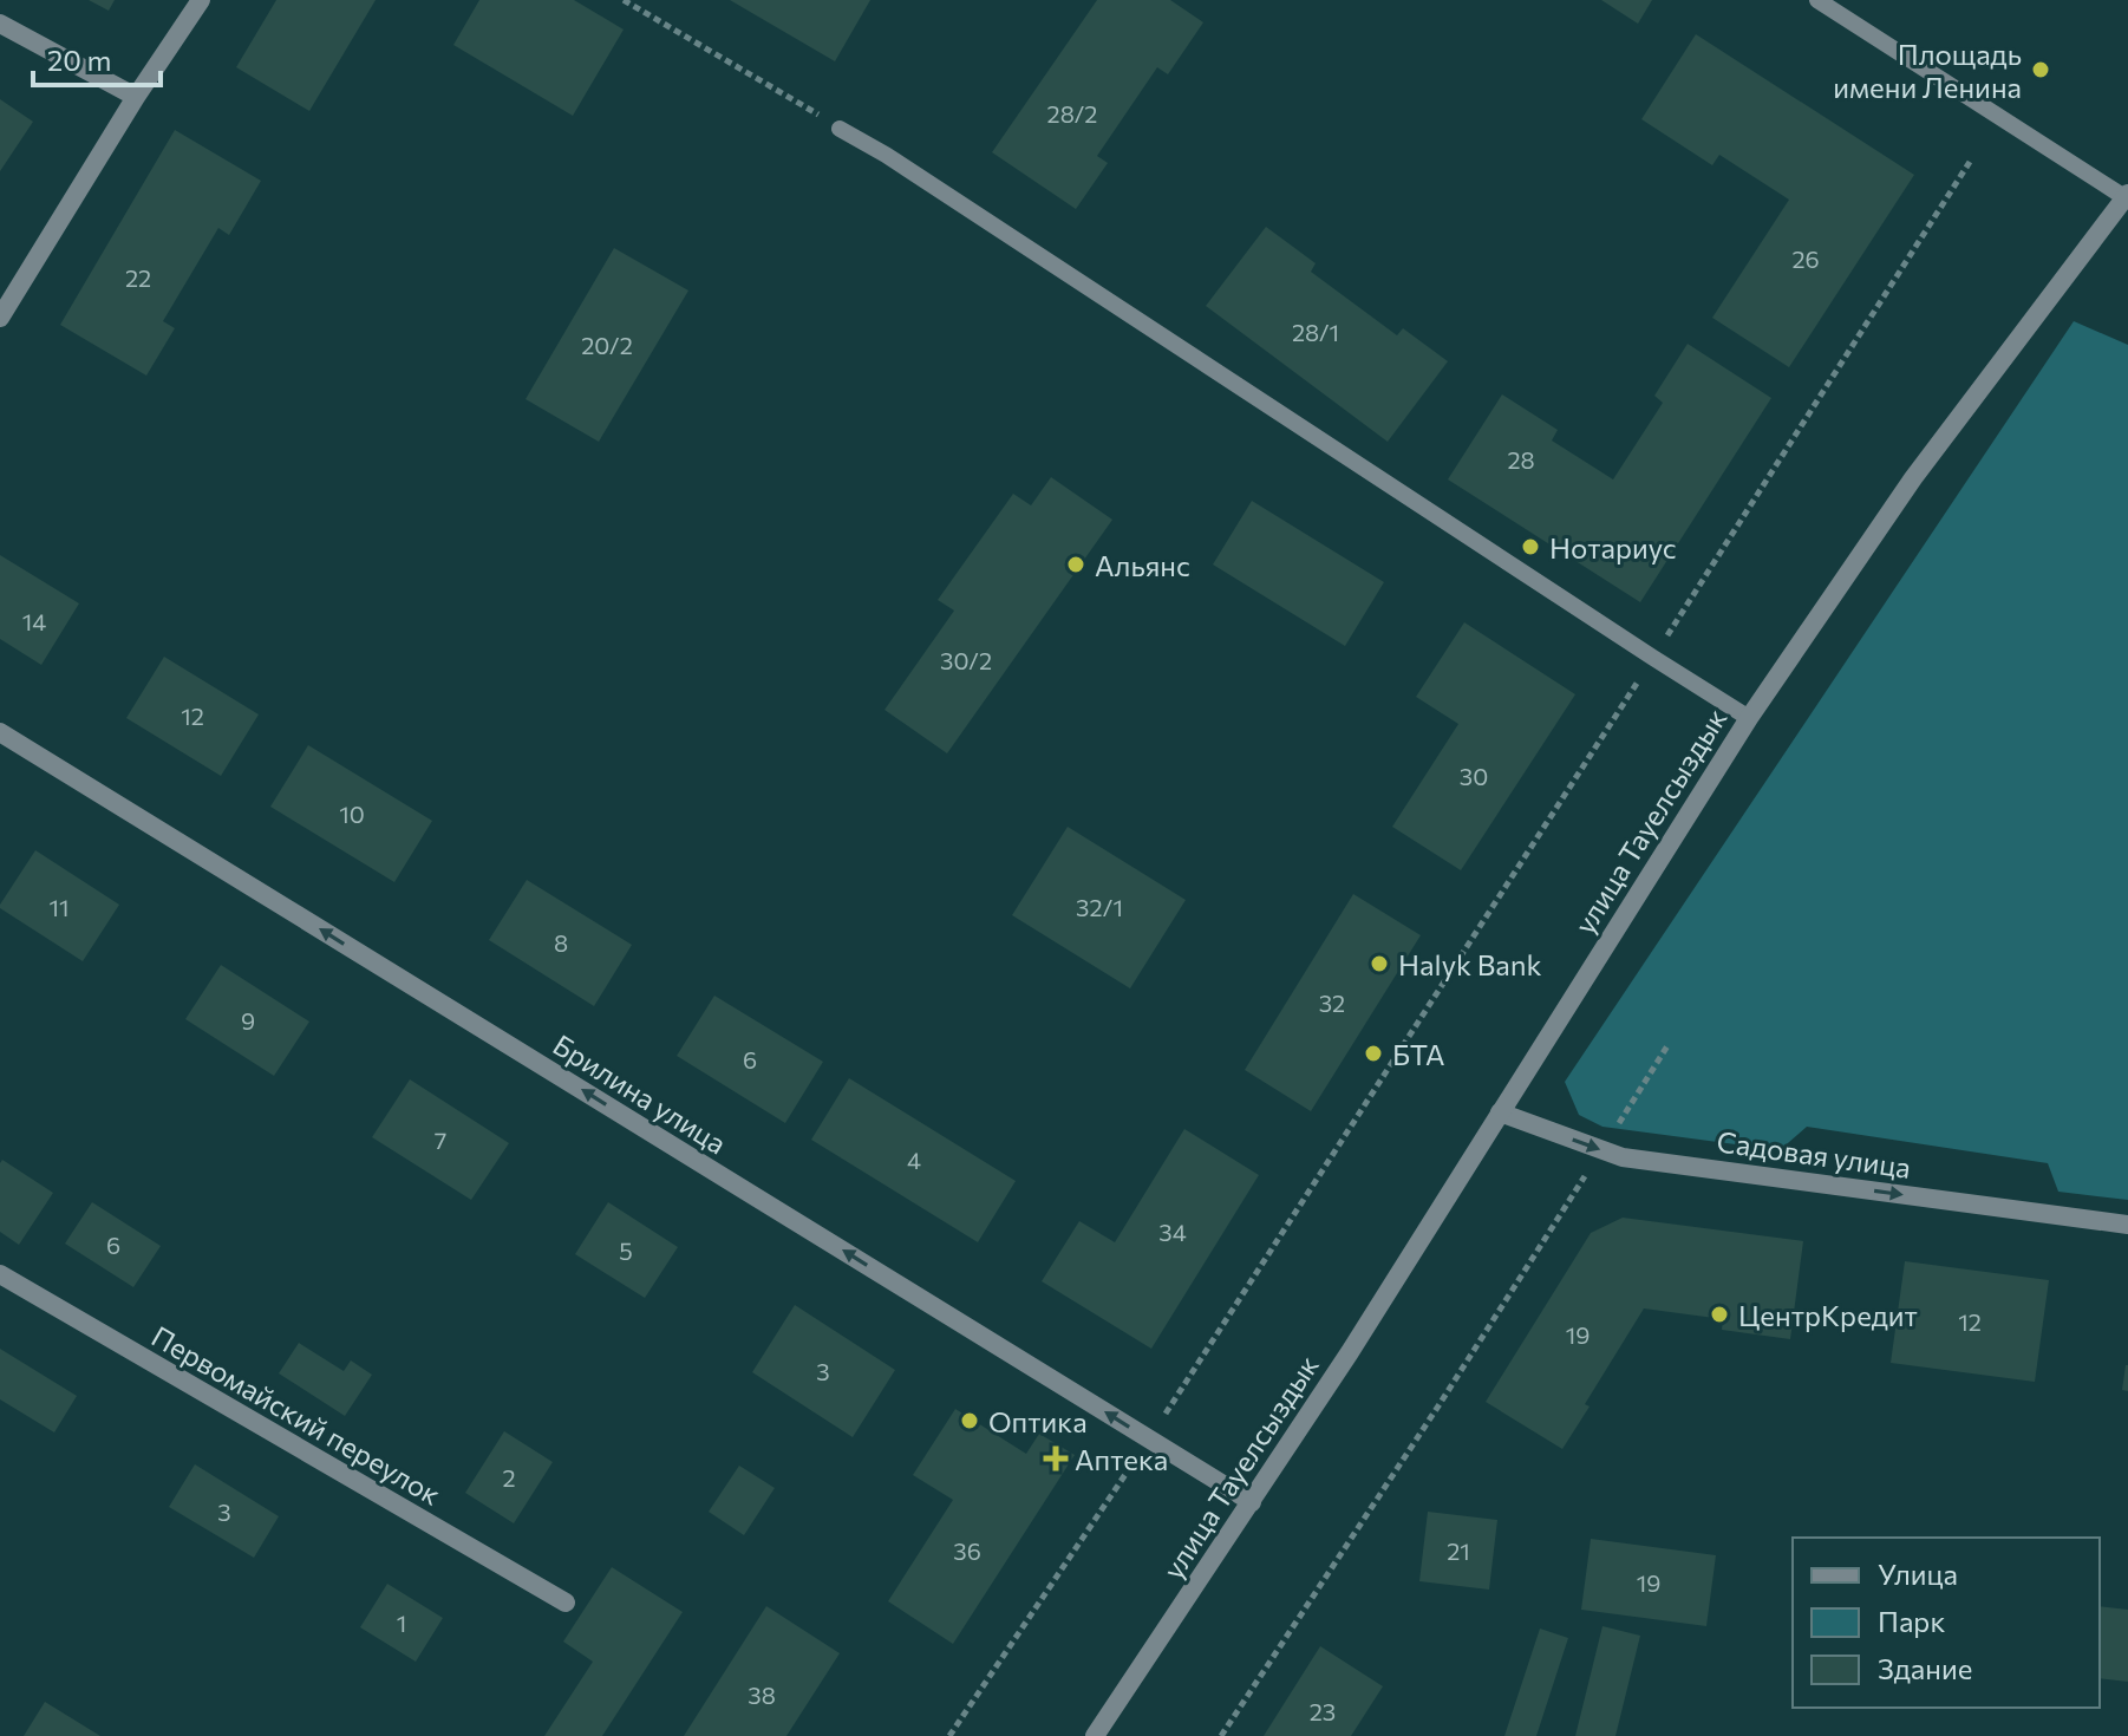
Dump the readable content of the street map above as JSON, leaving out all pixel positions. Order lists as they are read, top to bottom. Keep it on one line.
{"streets":{"street":["улица Тауелсыздык","Брилина улица","Садовая улица","Первомайский переулок"]},"crossings":[["улица Тауелсыздык","Брилина улица"],["улица Тауелсыздык","Садовая улица"]],"one_way":["Брилина улица","Садовая улица"],"places":{"other":["Площадь имени Ленина","Нотариус","Альянс","Halyk Bank","БТА","ЦентрКредит","Оптика"],"health":["Аптека"]},"house_numbers":["28/2","26","22","28/1","20/2","28","14","30/2","12","30","10","11","32/1","8","32","9","6","7","4","34","6","5","12","19","3","2","3","36","21","19","1","38","23"],"legend":["Улица","Парк","Здание"],"scale_bar":"20 m"}
